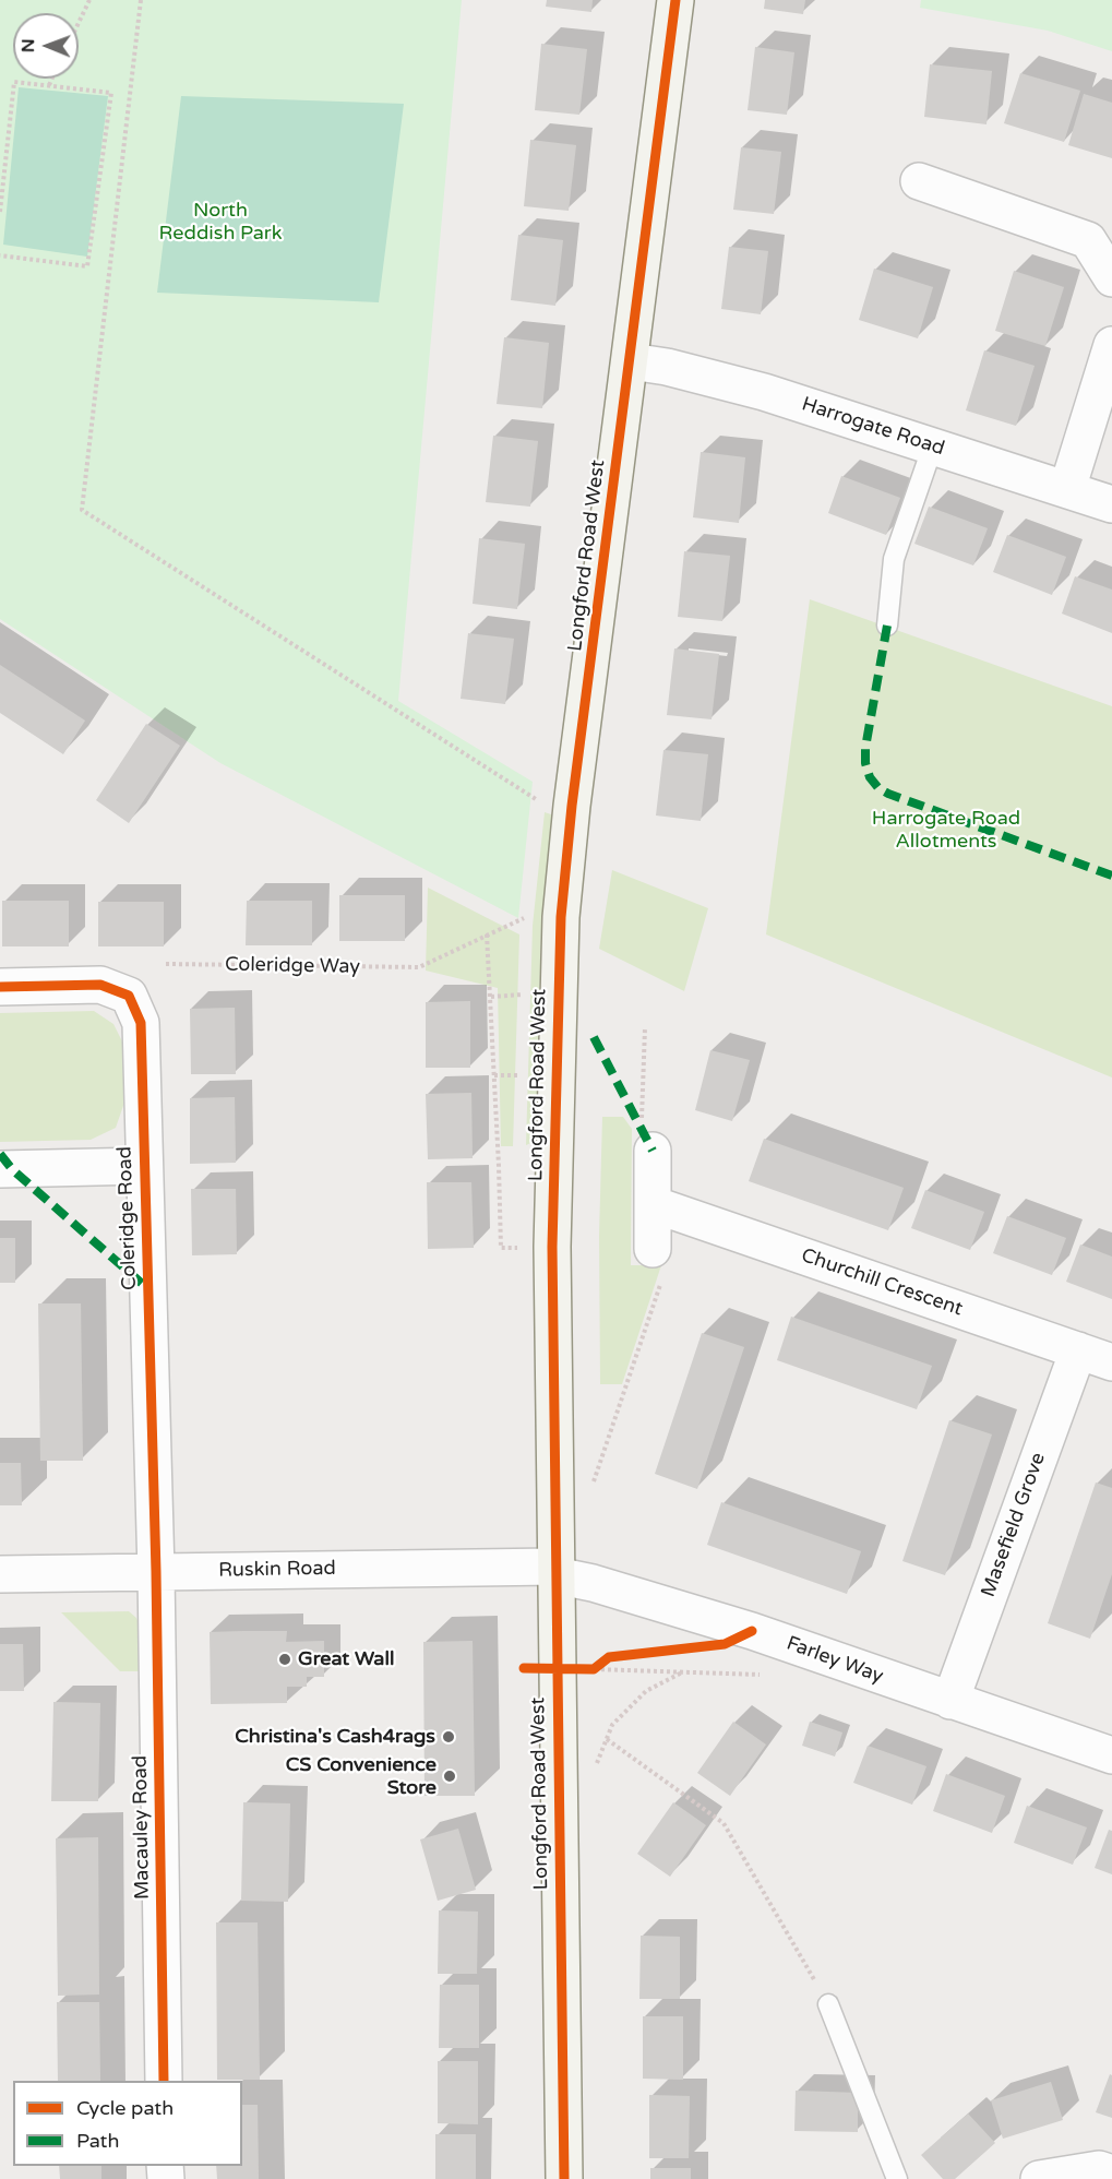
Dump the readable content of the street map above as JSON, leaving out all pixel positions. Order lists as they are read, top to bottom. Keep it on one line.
{"streets":{"street":["Harrogate Road","Longford Road West","Coleridge Road","Churchill Crescent","Masefield Grove","Ruskin Road","Farley Way","Macauley Road"],"path":["Coleridge Way"]},"crossings":[["Harrogate Road","Longford Road West"],["Longford Road West","Ruskin Road"],["Longford Road West","Farley Way"],["Coleridge Road","Ruskin Road"],["Coleridge Road","Macauley Road"],["Churchill Crescent","Masefield Grove"],["Masefield Grove","Farley Way"],["Ruskin Road","Farley Way"],["Ruskin Road","Macauley Road"]],"parks":["North Reddish Park","Harrogate Road Allotments"],"places":["Great Wall","Christina's Cash4rags","CS Convenience Store"],"legend":["Cycle path","Path"],"north":"left"}
